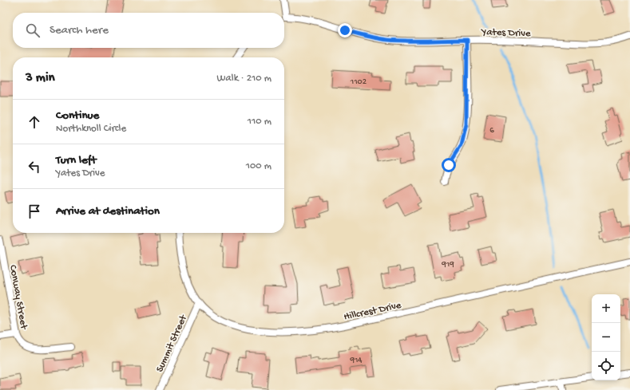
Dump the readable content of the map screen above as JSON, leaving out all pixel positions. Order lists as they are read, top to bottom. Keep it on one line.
{"streets":{"street":["Yates Drive","Conway Street","Hillcrest Drive","Summit Street"]},"crossings":[["Hillcrest Drive","Summit Street"]],"house_numbers":["1102","6","919","914"],"page":{"search":"Search here","heading":["3 min","Walk · 210 m"],"list":[["Continue","Northknoll Circle","110 m"],["Turn left","Yates Drive","100 m"],"Arrive at destination"],"map_buttons":["+","−"]}}
